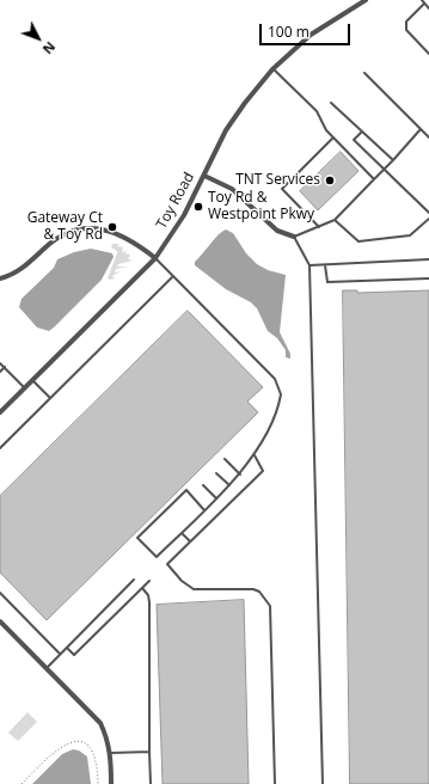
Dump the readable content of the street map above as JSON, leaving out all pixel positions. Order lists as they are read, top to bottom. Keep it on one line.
{"streets":{"street":["Toy Road"]},"places":["TNT Services","Toy Rd & Westpoint Pkwy","Gateway Ct & Toy Rd"],"scale_bar":"100 m","north":"bottom right"}
